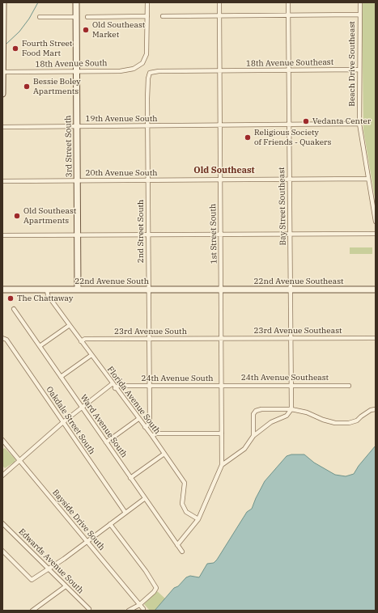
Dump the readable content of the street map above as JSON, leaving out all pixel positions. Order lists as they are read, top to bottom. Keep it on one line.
{"streets":{"street":["18th Avenue Southeast","18th Avenue South","Beach Drive Southeast","19th Avenue South","3rd Street South","20th Avenue South","Bay Street Southeast","2nd Street South","1st Street South","22nd Avenue South","22nd Avenue Southeast","23rd Avenue Southeast","23rd Avenue South","24th Avenue Southeast","24th Avenue South","Florida Avenue South","Oakdale Street South","Ward Avenue South","Bayside Drive South","Edwards Avenue South"]},"crossings":[["18th Avenue Southeast","Beach Drive Southeast"],["18th Avenue Southeast","Bay Street Southeast"],["18th Avenue Southeast","2nd Street South"],["18th Avenue Southeast","1st Street South"],["18th Avenue South","3rd Street South"],["Beach Drive Southeast","19th Avenue South"],["Beach Drive Southeast","20th Avenue South"],["19th Avenue South","3rd Street South"],["19th Avenue South","Bay Street Southeast"],["19th Avenue South","2nd Street South"],["19th Avenue South","1st Street South"],["3rd Street South","20th Avenue South"],["3rd Street South","22nd Avenue South"],["20th Avenue South","Bay Street Southeast"],["20th Avenue South","2nd Street South"],["20th Avenue South","1st Street South"],["Bay Street Southeast","22nd Avenue Southeast"],["Bay Street Southeast","23rd Avenue Southeast"],["Bay Street Southeast","24th Avenue Southeast"],["2nd Street South","1st Street South"],["2nd Street South","22nd Avenue South"],["2nd Street South","23rd Avenue South"],["2nd Street South","24th Avenue South"],["2nd Street South","Florida Avenue South"],["1st Street South","22nd Avenue South"],["1st Street South","22nd Avenue Southeast"],["1st Street South","23rd Avenue Southeast"],["1st Street South","23rd Avenue South"],["1st Street South","24th Avenue Southeast"],["1st Street South","24th Avenue South"],["22nd Avenue South","22nd Avenue Southeast"],["22nd Avenue South","Florida Avenue South"],["23rd Avenue Southeast","23rd Avenue South"],["23rd Avenue South","Florida Avenue South"],["24th Avenue Southeast","24th Avenue South"],["24th Avenue South","Florida Avenue South"]],"districts":["Old Southeast"],"places":["Old Southeast Market","Fourth Street Food Mart","Bessie Boley Apartments","Vedanta Center","Religious Society of Friends - Quakers","Old Southeast Apartments","The Chattaway"]}
